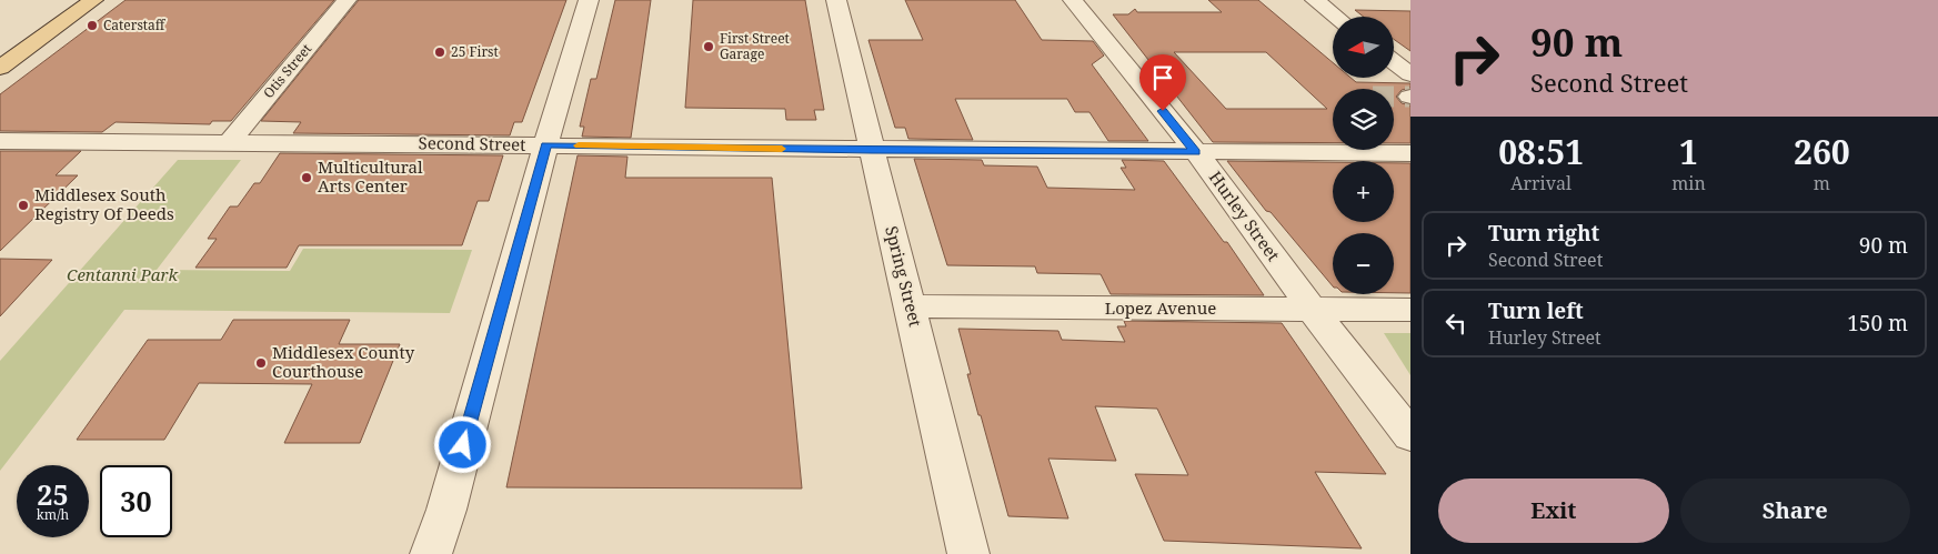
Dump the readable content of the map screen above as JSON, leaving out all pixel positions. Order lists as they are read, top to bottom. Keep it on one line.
{"streets":{"street":["Otis Street","Second Street","Hurley Street","Spring Street","Lopez Avenue"]},"crossings":[["Otis Street","Second Street"],["Second Street","Hurley Street"],["Second Street","Spring Street"],["Hurley Street","Lopez Avenue"],["Spring Street","Lopez Avenue"]],"parks":["Centanni Park"],"places":["Caterstaff","First Street Garage","25 First","Multicultural Arts Center","Middlesex South Registry Of Deeds","Middlesex County Courthouse"],"north":"left","page":{"turn":["90 m","Second Street"],"map_buttons":["+","−"],"eta":["08:51","Arrival","1","min","260","m"],"list":[{"name":"Turn right","note":"Second Street","value":"90 m"},{"name":"Turn left","note":"Hurley Street","value":"150 m"}],"speed":"25 km/h","limit":"30","buttons":["Exit","Share"]}}
